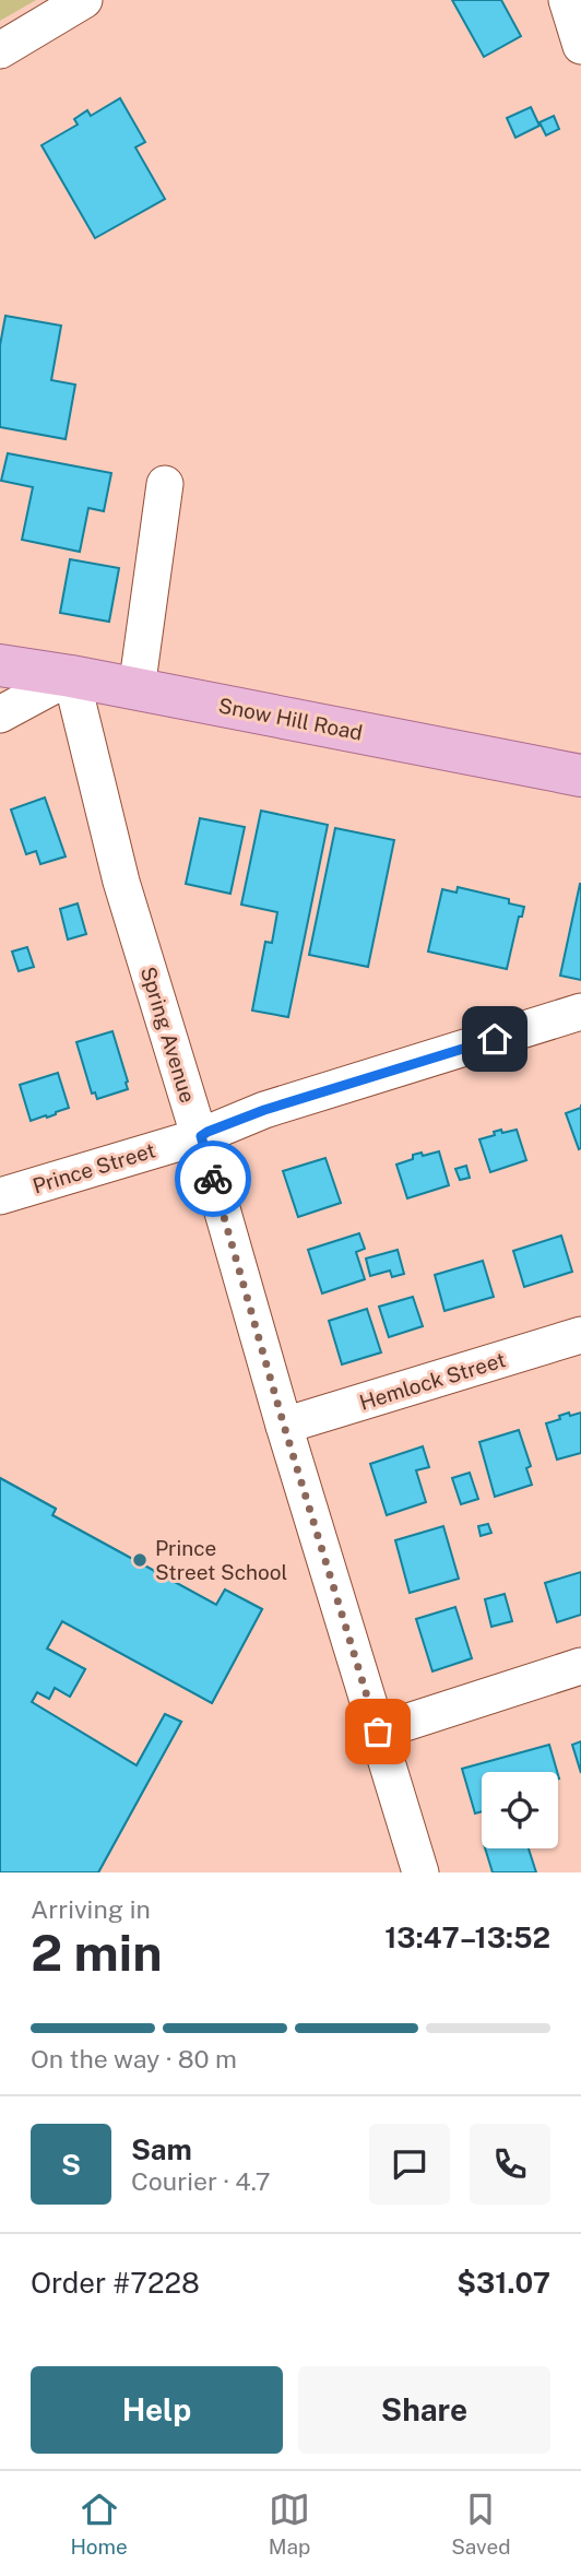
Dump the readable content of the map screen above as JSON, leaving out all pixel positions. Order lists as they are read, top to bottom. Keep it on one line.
{"streets":{"main road":["Snow Hill Road"],"street":["Spring Avenue","Prince Street","Hemlock Street"]},"crossings":[["Snow Hill Road","Spring Avenue"],["Spring Avenue","Prince Street"],["Spring Avenue","Hemlock Street"]],"places":["Prince Street School"],"page":{"heading":["2 min","Arriving in","13:47–13:52"],"panel":["Sam","Courier · 4.7","Order #7228","$31.07"],"bar":"On the way · 80 m","round":"S","buttons":["Help","Share"],"tabs":["Home","Map","Saved"]}}
